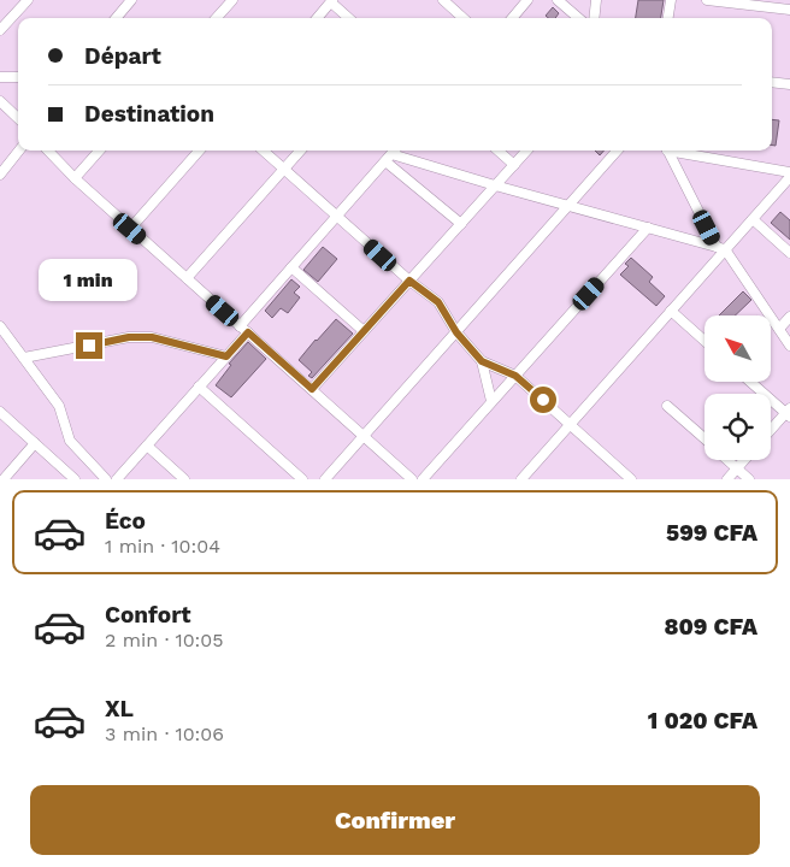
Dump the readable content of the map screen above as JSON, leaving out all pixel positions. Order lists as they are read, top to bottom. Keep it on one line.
{"north":"top left","page":{"banner":["Départ","Destination"],"bubble":"1 min","list":[{"name":"Éco","note":"1 min · 10:04","value":"599 CFA"},{"name":"Confort","note":"2 min · 10:05","value":"809 CFA"},{"name":"XL","note":"3 min · 10:06","value":"1 020 CFA"}],"buttons":"Confirmer"}}
